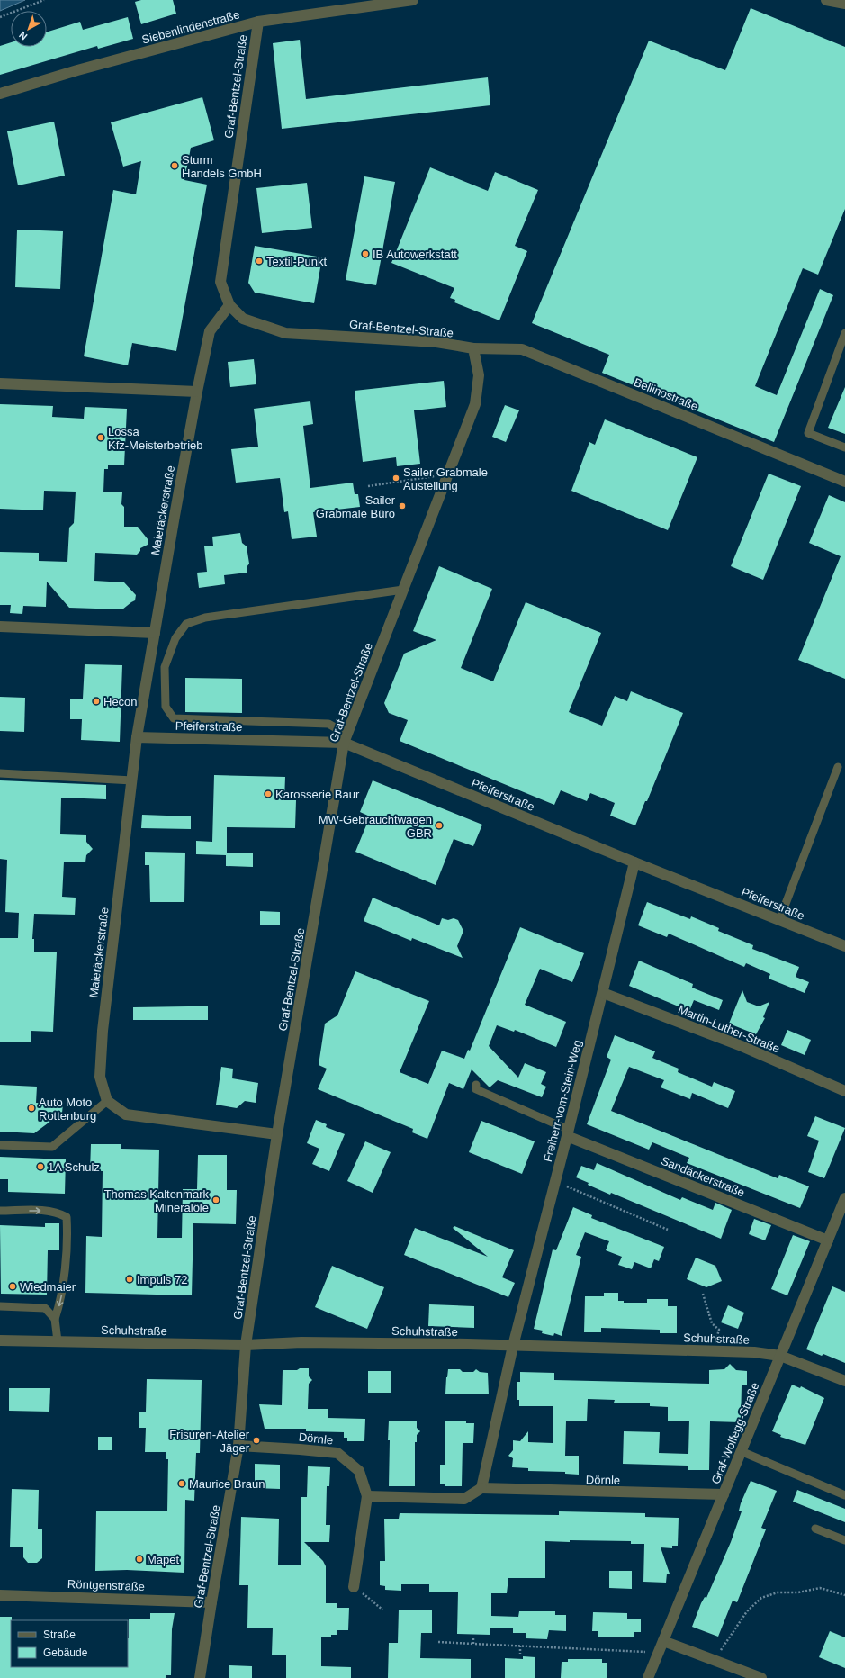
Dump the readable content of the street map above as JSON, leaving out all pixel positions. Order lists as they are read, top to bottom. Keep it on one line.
{"streets":{"street":["Siebenlindenstraße","Graf-Bentzel-Straße","Bellinostraße","Maieräckerstraße","Pfeiferstraße","Martin-Luther-Straße","Freiherr-vom-Stein-Weg","Sandäckerstraße","Schuhstraße","Graf-Wolfegg-Straße","Dörnle","Röntgenstraße"]},"crossings":[["Siebenlindenstraße","Graf-Bentzel-Straße"],["Graf-Bentzel-Straße","Bellinostraße"],["Graf-Bentzel-Straße","Maieräckerstraße"],["Graf-Bentzel-Straße","Pfeiferstraße"],["Graf-Bentzel-Straße","Schuhstraße"],["Graf-Bentzel-Straße","Dörnle"],["Graf-Bentzel-Straße","Röntgenstraße"],["Maieräckerstraße","Pfeiferstraße"],["Pfeiferstraße","Freiherr-vom-Stein-Weg"],["Martin-Luther-Straße","Freiherr-vom-Stein-Weg"],["Freiherr-vom-Stein-Weg","Sandäckerstraße"],["Freiherr-vom-Stein-Weg","Schuhstraße"],["Sandäckerstraße","Graf-Wolfegg-Straße"],["Schuhstraße","Graf-Wolfegg-Straße"],["Graf-Wolfegg-Straße","Dörnle"]],"places":["Sturm Handels GmbH","IB Autowerkstatt","Textil-Punkt","Lossa Kfz-Meisterbetrieb","Sailer Grabmale Austellung","Sailer Grabmale Büro","Hecon","Karosserie Baur","MW-Gebrauchtwagen GBR","Auto Moto Rottenburg","1A Schulz","Thomas Kaltenmark Mineralöle","Impuls 72","Wiedmaier","Frisuren-Atelier Jäger","Maurice Braun","Mapet"],"legend":["Straße","Gebäude"],"north":"bottom left"}
